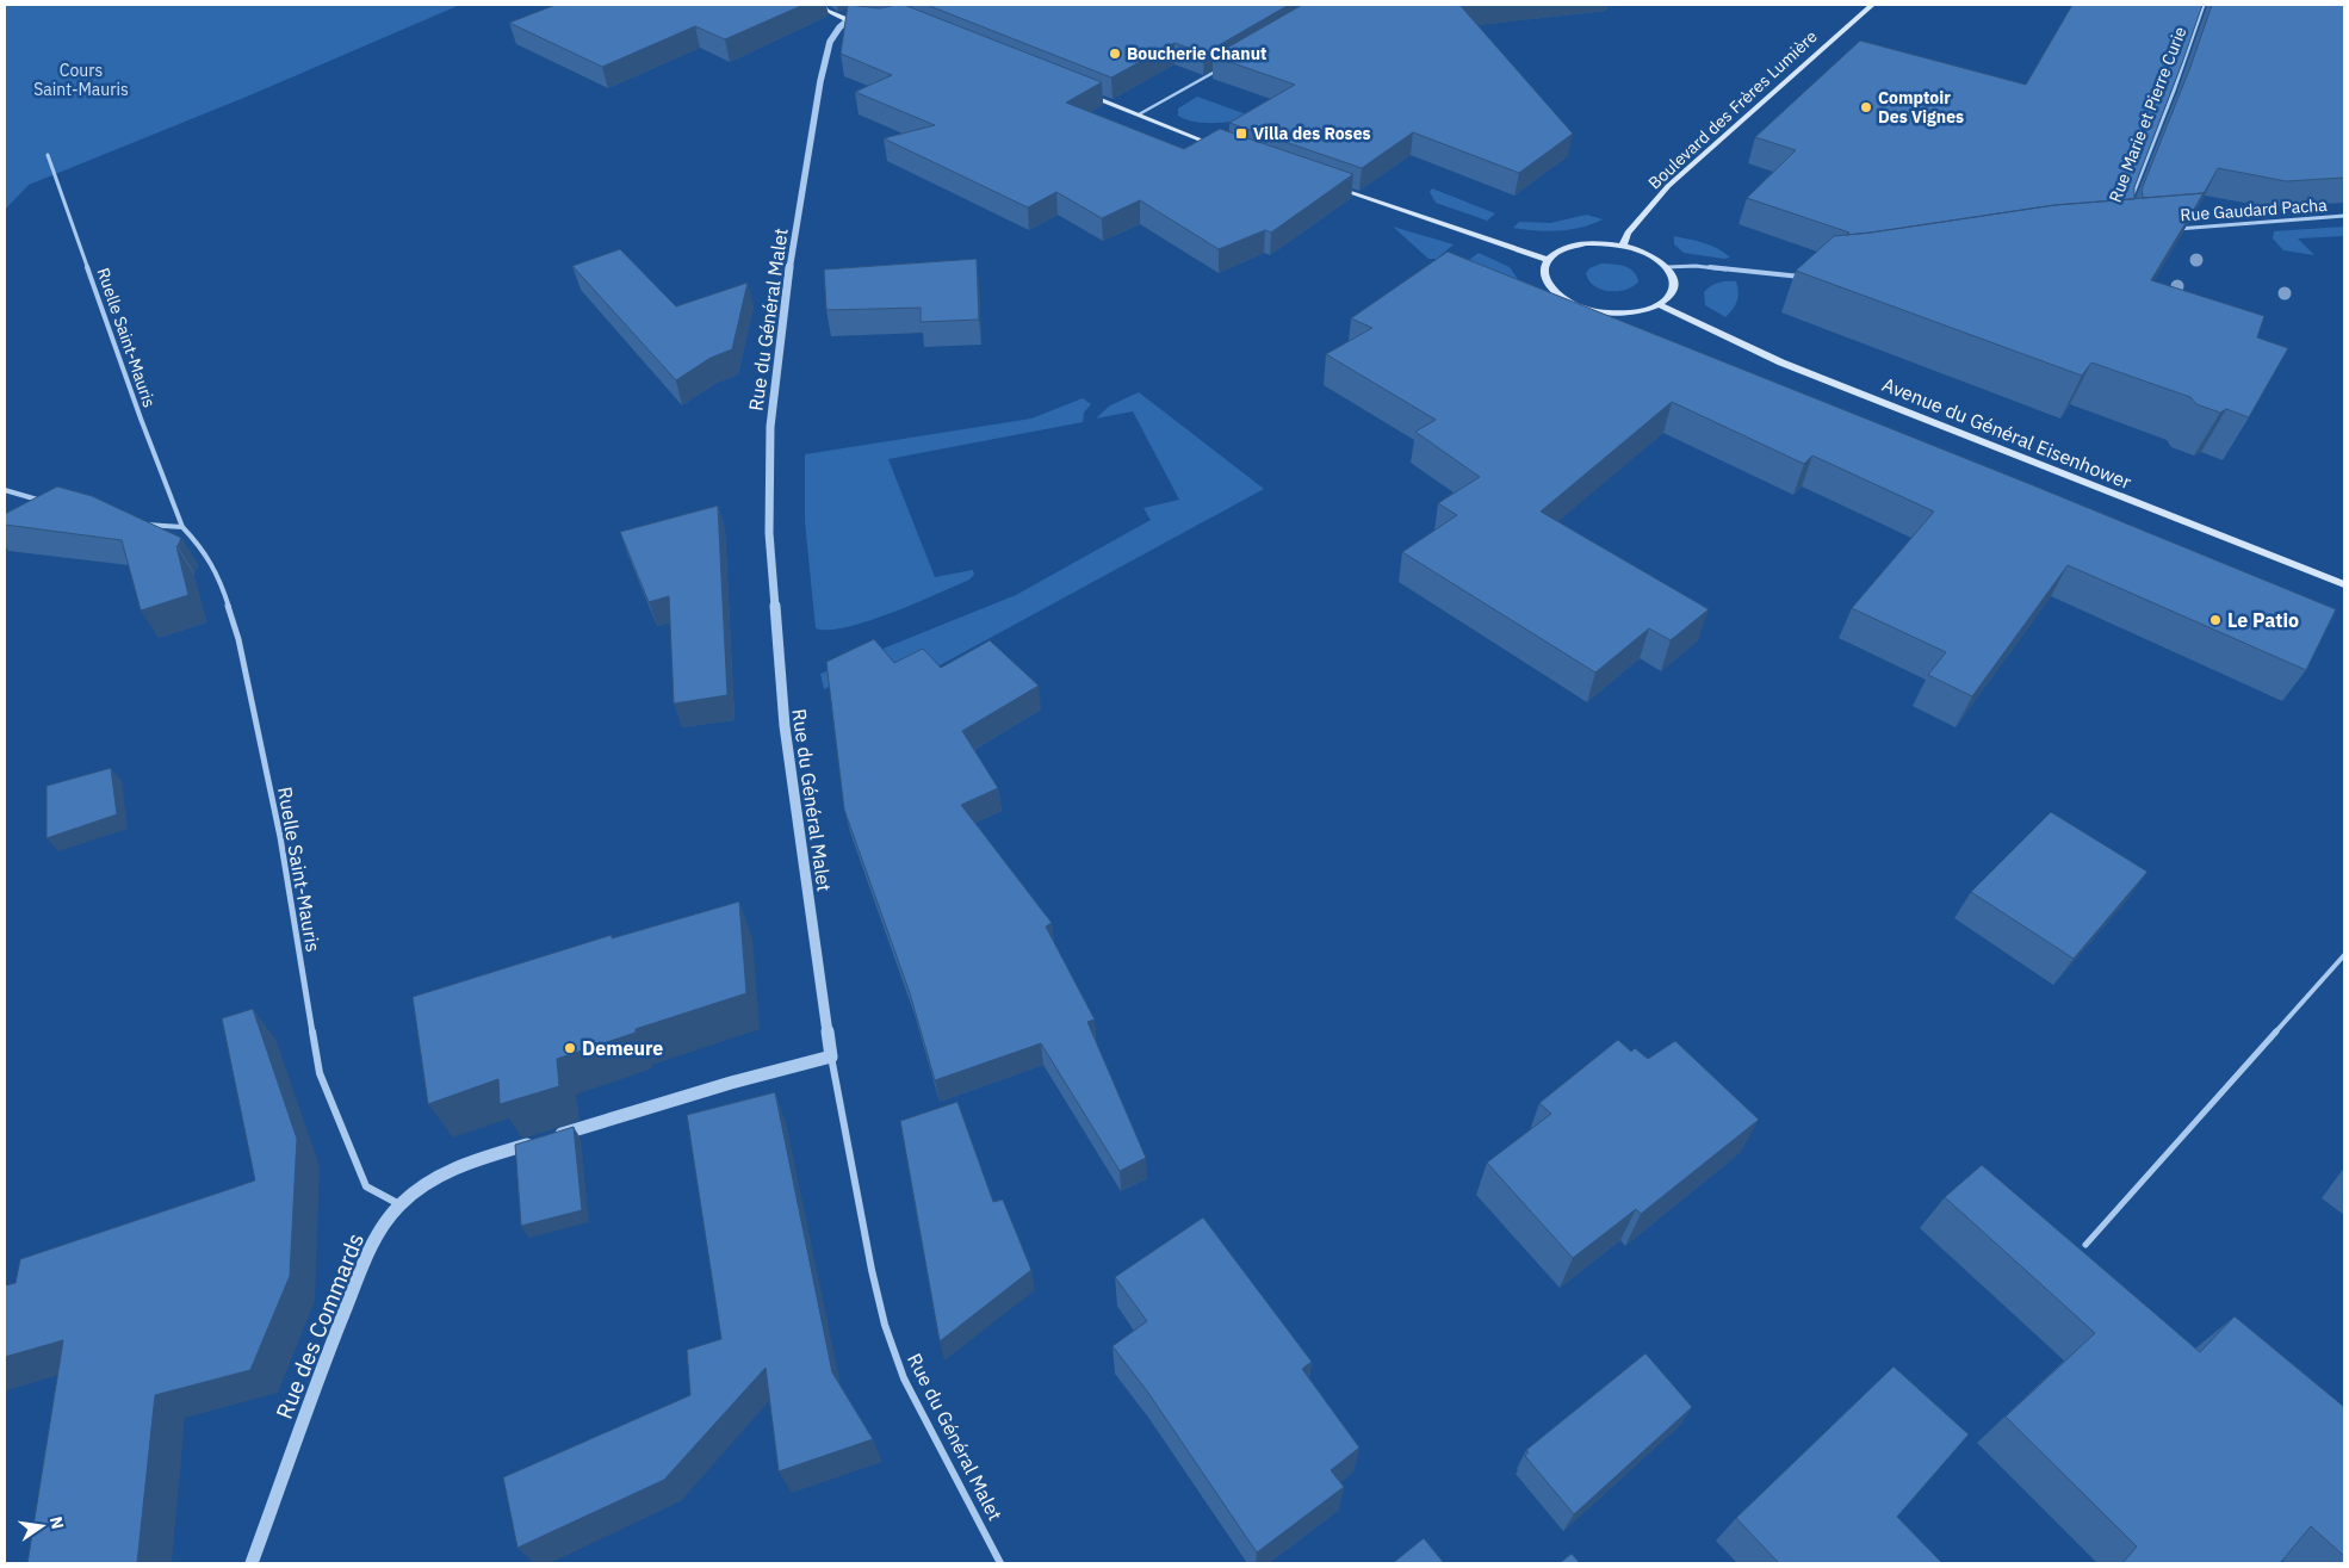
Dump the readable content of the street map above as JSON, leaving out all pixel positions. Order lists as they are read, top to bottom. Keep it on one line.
{"streets":{"main road":["Boulevard des Frères Lumière","Avenue du Général Eisenhower"],"street":["Rue Marie et Pierre Curie","Rue Gaudard Pacha","Rue du Général Malet","Ruelle Saint-Mauris","Rue des Commards"]},"crossings":[["Rue du Général Malet","Rue des Commards"],["Ruelle Saint-Mauris","Rue des Commards"]],"parks":["Cours Saint-Mauris"],"places":{"other":["Boucherie Chanut","Comptoir Des Vignes","Le Patio","Demeure"],"transit":["Villa des Roses"]},"north":"right"}
